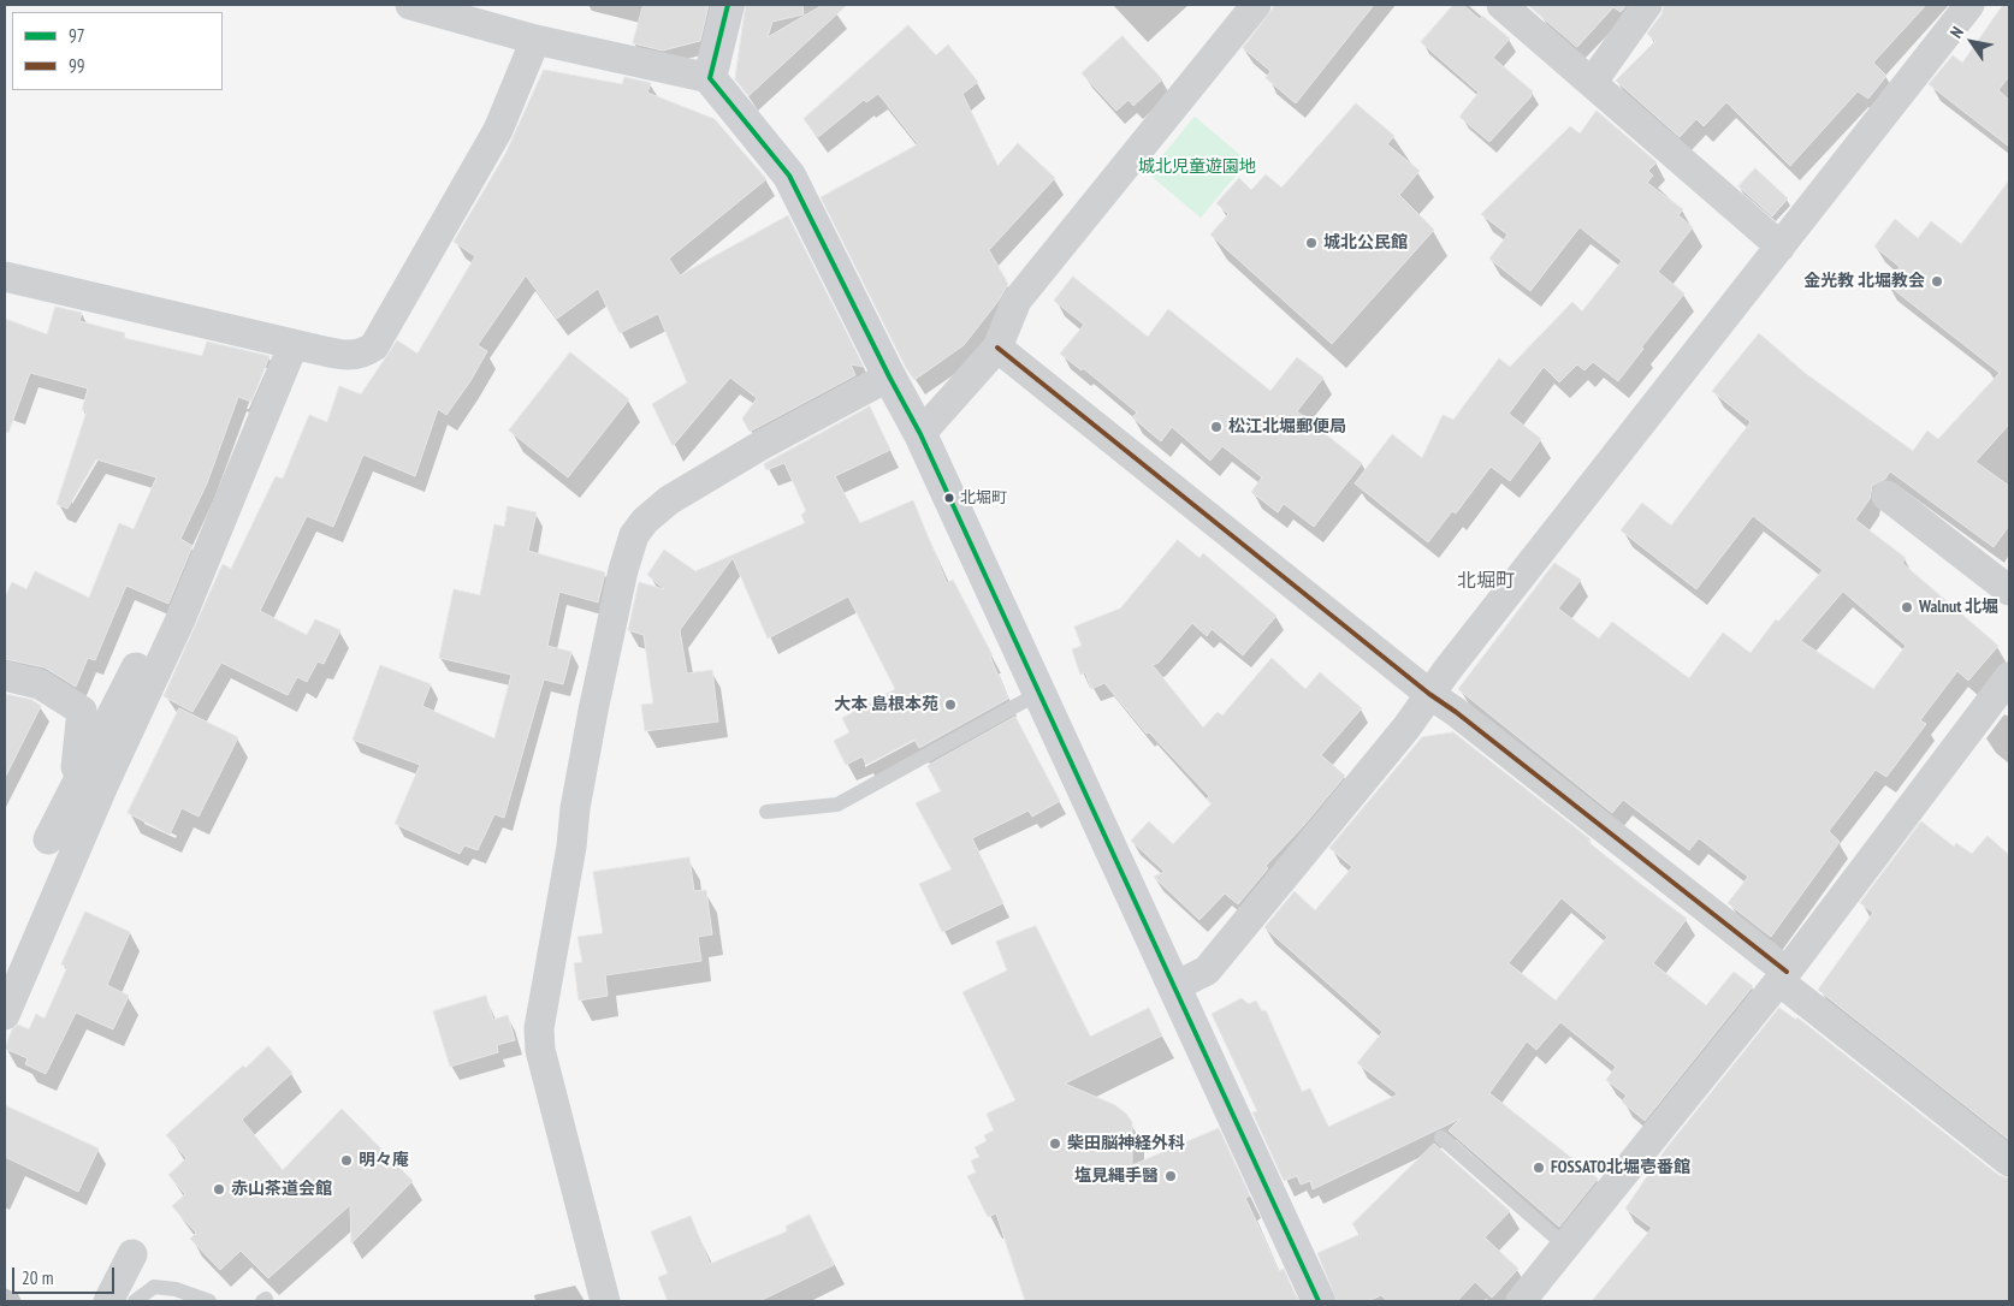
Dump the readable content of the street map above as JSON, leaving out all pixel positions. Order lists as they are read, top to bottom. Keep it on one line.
{"districts":["北堀町"],"parks":["城北児童遊園地"],"places":["城北公民館","金光教 北堀教会","松江北堀郵便局","北堀町","Walnut 北堀","大本 島根本苑","柴田脳神経外科","明々庵","FOSSATO北堀壱番館","塩見縄手醫","赤山茶道会館"],"lines":["transit line 97","transit line 99"],"legend":["97","99"],"scale_bar":"20 m","north":"top left"}
